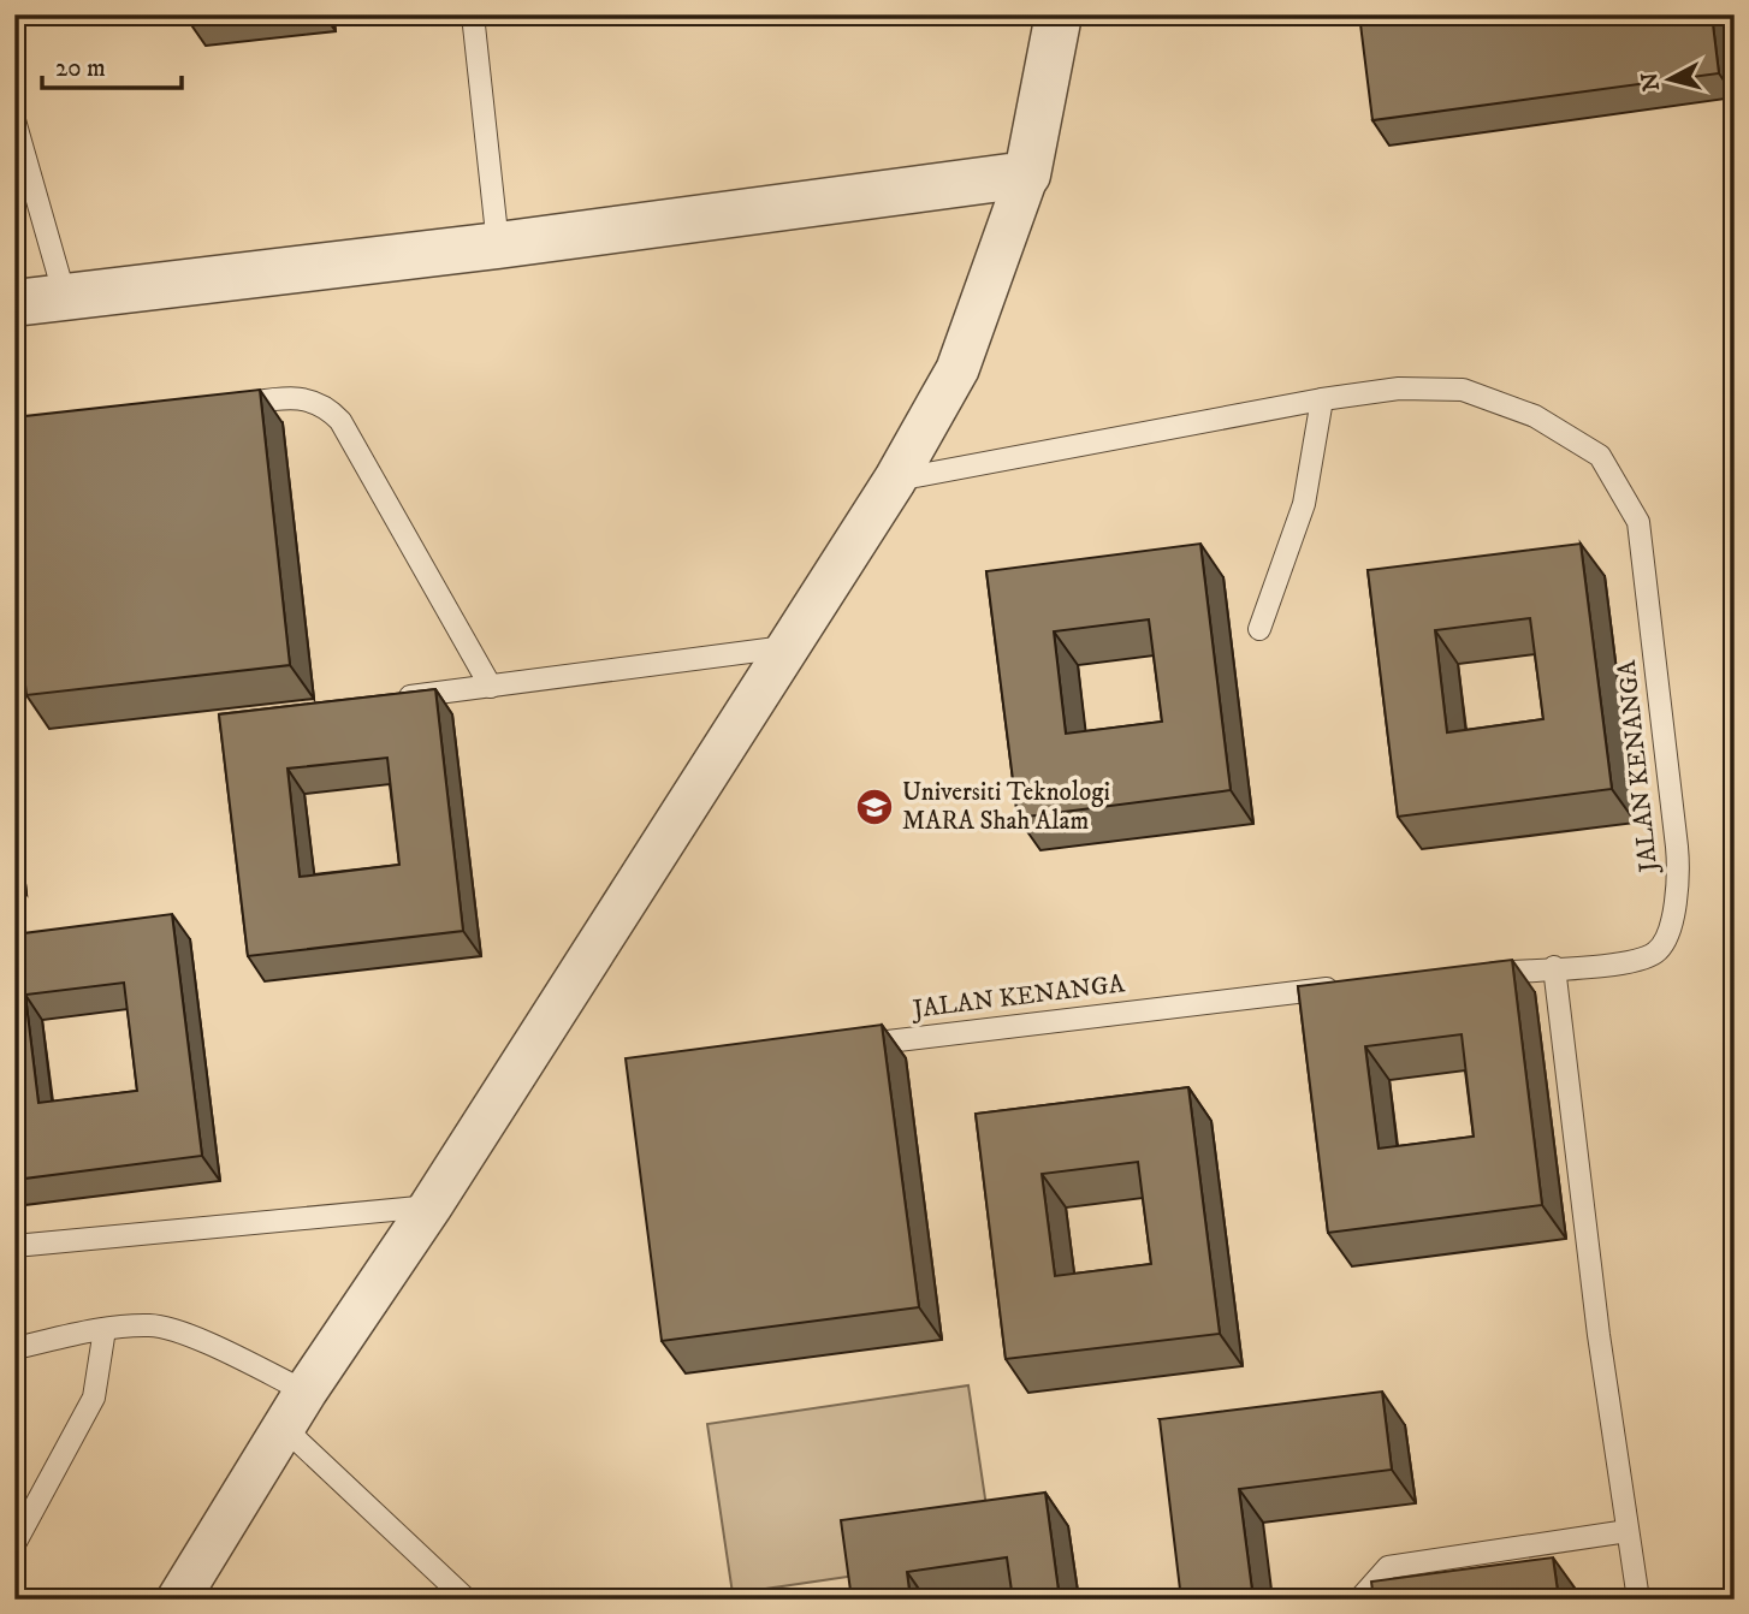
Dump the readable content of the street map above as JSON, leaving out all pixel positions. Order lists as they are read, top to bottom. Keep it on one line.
{"streets":{"lane":["JALAN KENANGA"]},"places":{"school or university":["Universiti Teknologi MARA Shah Alam"]},"scale_bar":"20 m","north":"left"}
